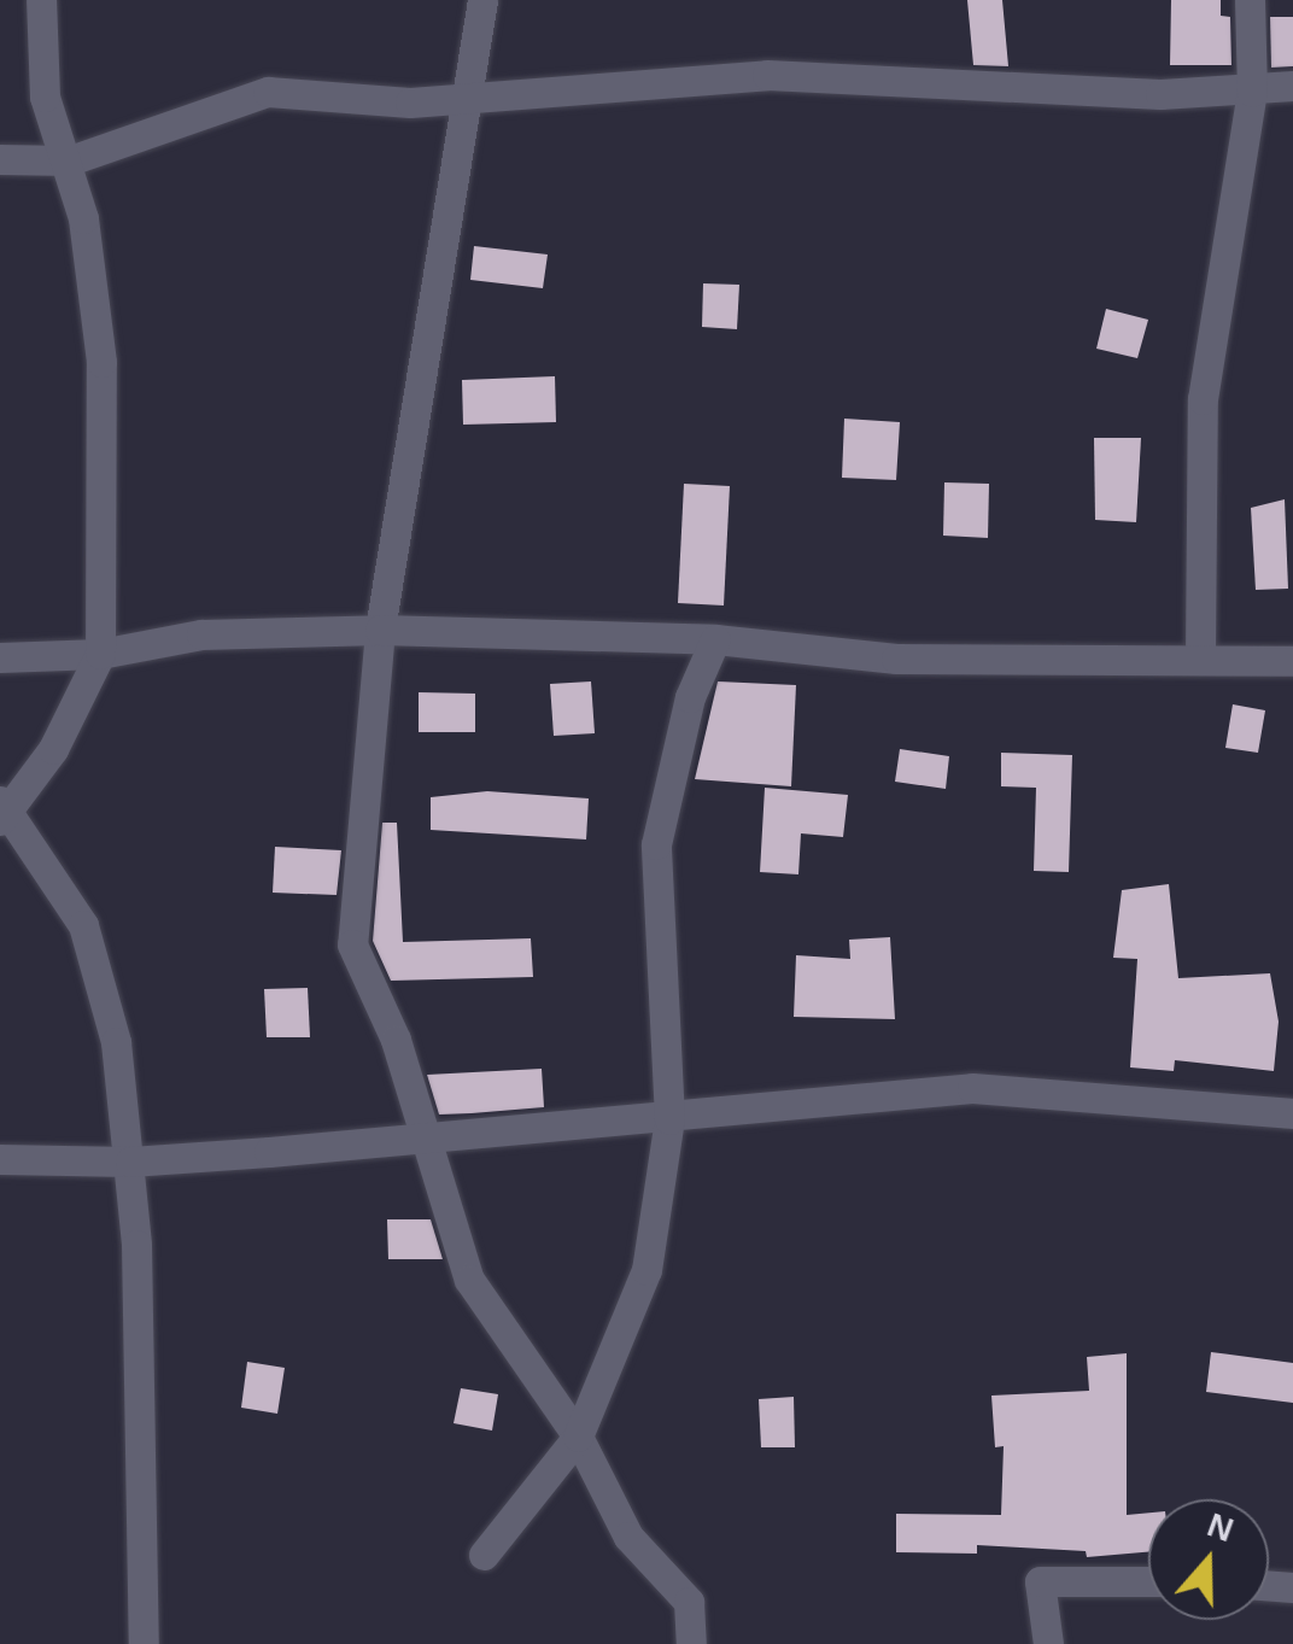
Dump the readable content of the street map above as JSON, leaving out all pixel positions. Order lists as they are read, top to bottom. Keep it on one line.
{"north":"top"}
